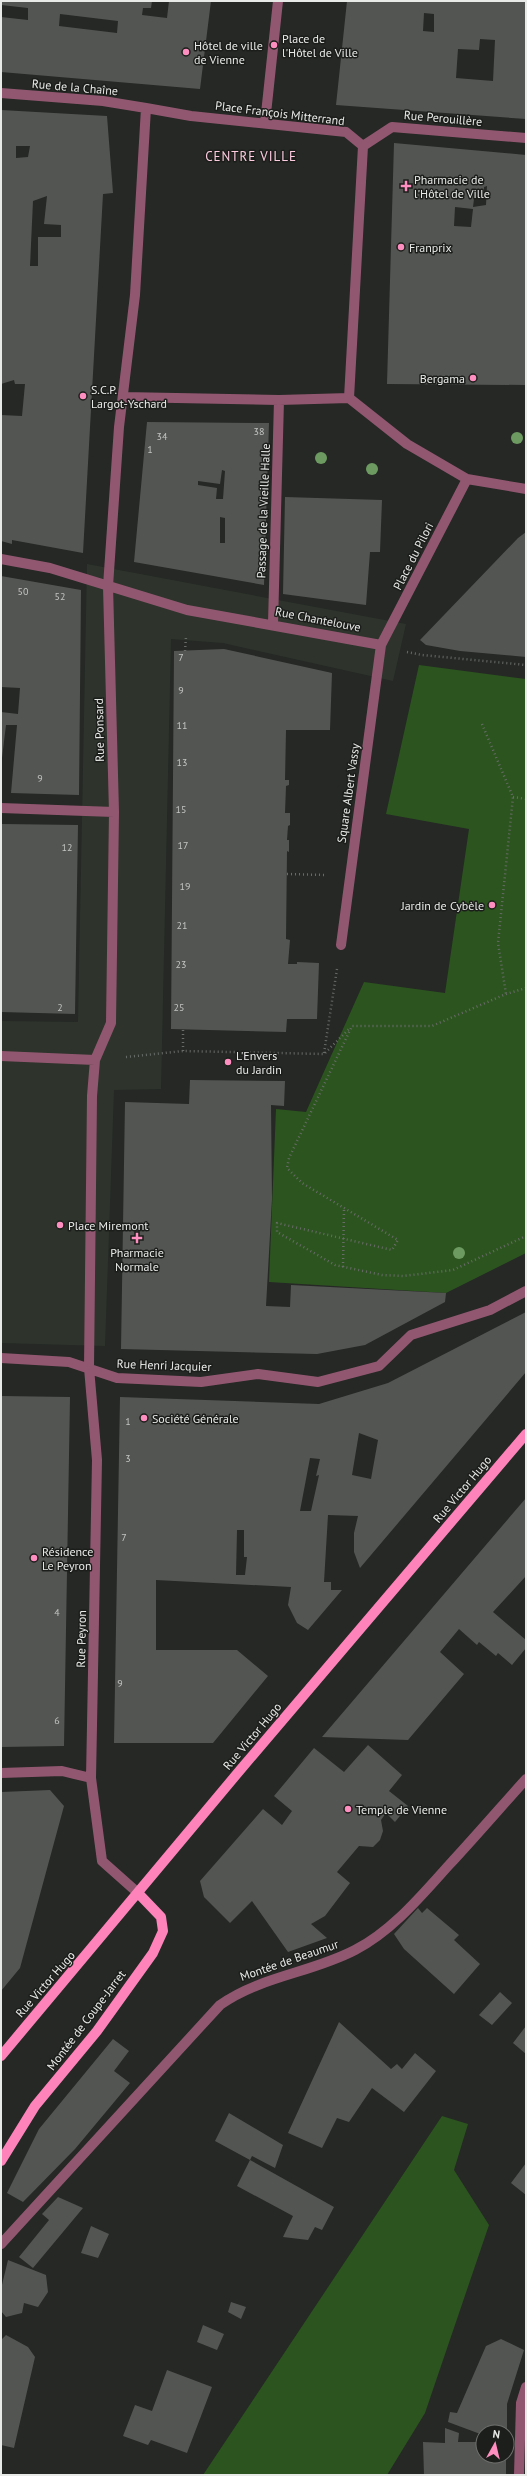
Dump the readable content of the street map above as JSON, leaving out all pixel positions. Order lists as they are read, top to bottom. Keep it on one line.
{"streets":{"main road":["Rue Victor Hugo","Montée de Coupe-Jarret"],"street":["Rue de la Chaîne","Place François Mitterrand","Rue Perouillère","Passage de la Vieille Halle","Place du Pilori","Rue Chantelouve","Rue Ponsard","Square Albert Vassy","Rue Henri Jacquier","Rue Peyron","Montée de Beaumur"]},"crossings":[["Rue de la Chaîne","Place François Mitterrand"],["Place François Mitterrand","Rue Perouillère"],["Passage de la Vieille Halle","Rue Chantelouve"],["Place du Pilori","Rue Chantelouve"],["Place du Pilori","Square Albert Vassy"],["Rue Chantelouve","Rue Ponsard"],["Rue Chantelouve","Square Albert Vassy"],["Rue Henri Jacquier","Rue Peyron"],["Rue Victor Hugo","Rue Peyron"],["Rue Victor Hugo","Montée de Coupe-Jarret"],["Rue Peyron","Montée de Coupe-Jarret"]],"districts":["CENTRE VILLE"],"places":{"other":["Place de l'Hôtel de Ville","Hôtel de ville de Vienne","Franprix","Bergama","S.C.P. Largot-Yschard","Jardin de Cybèle","L'Envers du Jardin","Place Miremont","Société Générale","Résidence Le Peyron","Temple de Vienne"],"health":["Pharmacie de l'Hôtel de Ville","Pharmacie Normale"]},"house_numbers":["38","34","1","50","52","7","9","11","13","9","15","17","12","19","21","23","2","25","1","3","7","4","9","6"],"north":"top"}
